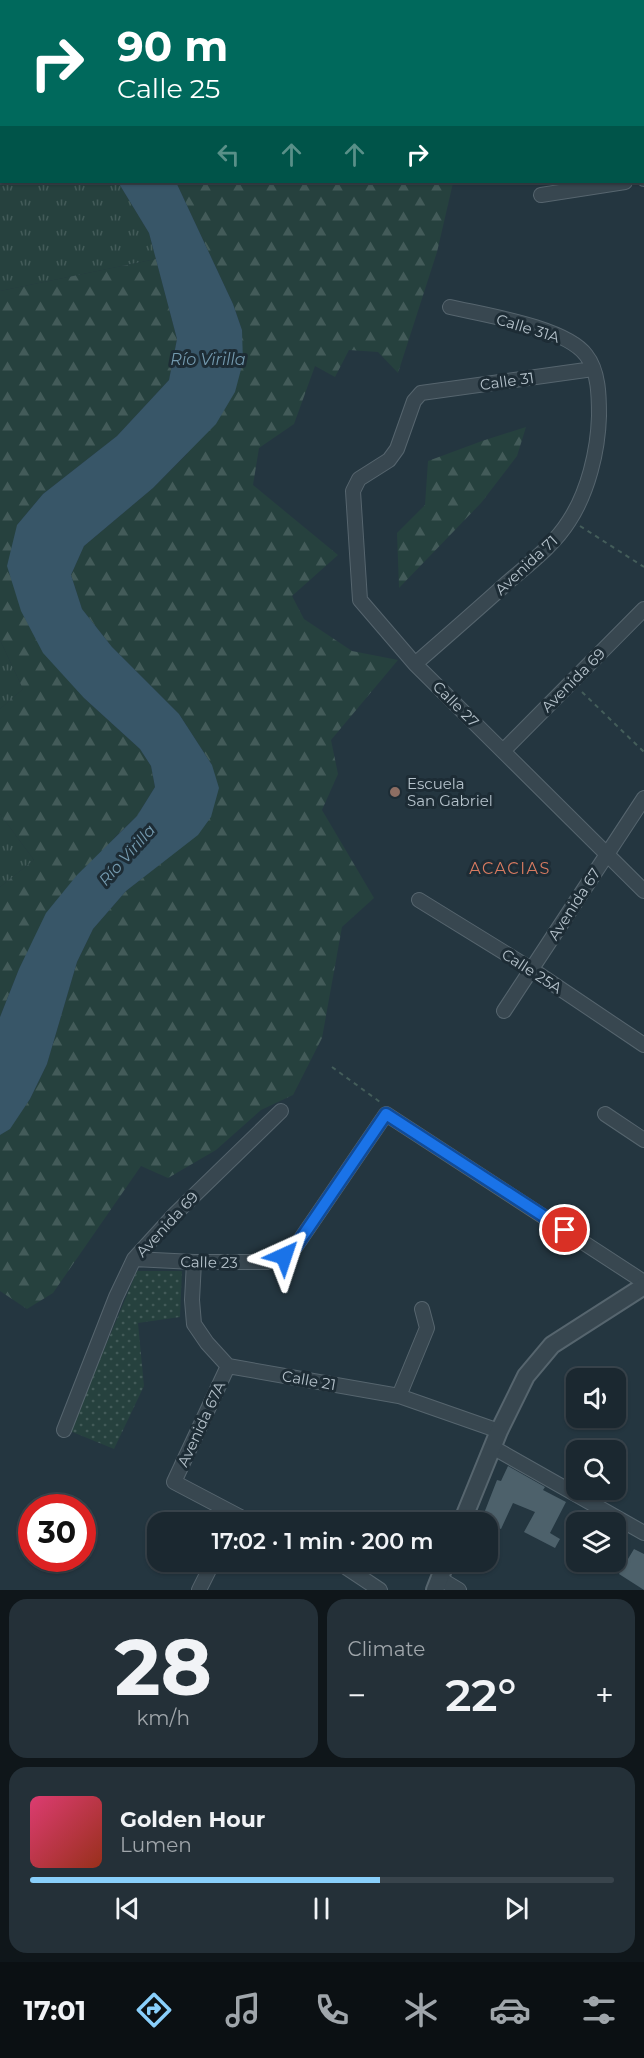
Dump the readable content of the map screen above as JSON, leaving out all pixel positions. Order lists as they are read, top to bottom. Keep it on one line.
{"streets":{"street":["Calle 31A","Calle 31","Avenida 71","Avenida 69","Calle 27","Avenida 67","Calle 25A","Calle 23","Calle 21","Avenida 67A"]},"crossings":[["Calle 31A","Calle 31"],["Calle 31A","Avenida 71"],["Calle 31","Avenida 71"],["Calle 31","Calle 27"],["Avenida 71","Calle 27"],["Avenida 69","Calle 27"],["Avenida 69","Calle 23"],["Calle 27","Avenida 67"],["Avenida 67","Calle 25A"],["Calle 21","Avenida 67A"]],"districts":["ACACIAS"],"water":["Río Virilla"],"places":["Escuela San Gabriel"],"page":{"turn":["90 m","Calle 25"],"limit":"30","trip":"17:02 · 1 min · 200 m","tile":[["28","km/h"],"Climate"],"heat":["−","22°","+"],"song":["Golden Hour","Lumen"],"tabs":"17:01"}}
